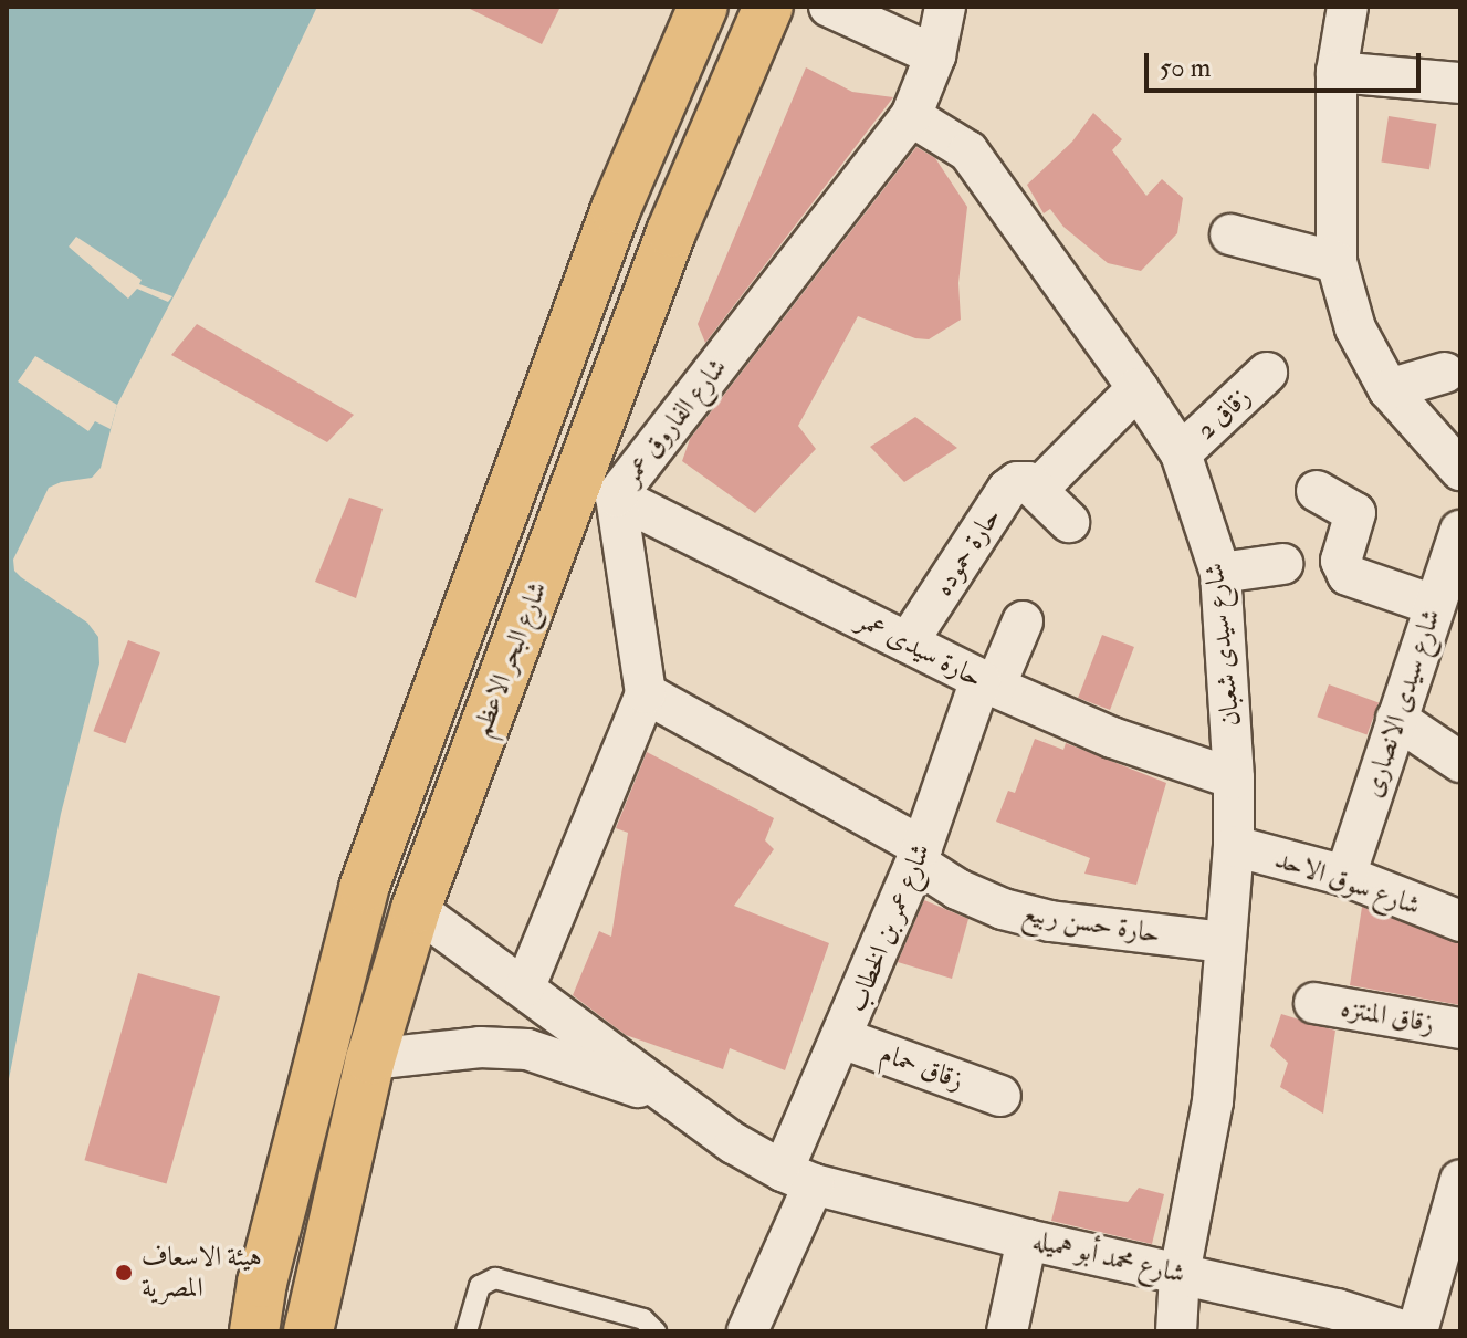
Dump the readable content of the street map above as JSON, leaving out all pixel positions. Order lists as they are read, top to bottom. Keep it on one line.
{"streets":{"main road":["شارع البحر الاعظم"],"street":["زقاق 2","شارع الفاروق عمر","حارة حموده","شارع سيدى شعبان","حارة سيدى عمر","شارع سيدى الانصارى","شارع سوق الاحد","حارة حسن ربيع","شارع عمر بن الخطاب","زقاق المنتزه","زقاق حمام","شارع محمد أبو هميله"]},"crossings":[["زقاق 2","شارع سيدى شعبان"],["شارع الفاروق عمر","شارع سيدى شعبان"],["شارع الفاروق عمر","حارة سيدى عمر"],["شارع الفاروق عمر","حارة حسن ربيع"],["حارة حموده","حارة سيدى عمر"],["شارع سيدى شعبان","حارة سيدى عمر"],["شارع سيدى شعبان","شارع سوق الاحد"],["شارع سيدى شعبان","حارة حسن ربيع"],["شارع سيدى شعبان","شارع محمد أبو هميله"],["حارة سيدى عمر","شارع عمر بن الخطاب"],["شارع البحر الاعظم","شارع محمد أبو هميله"],["شارع سيدى الانصارى","شارع سوق الاحد"],["حارة حسن ربيع","شارع عمر بن الخطاب"],["شارع عمر بن الخطاب","زقاق حمام"],["شارع عمر بن الخطاب","شارع محمد أبو هميله"]],"places":["هيئة الاسعاف المصرية"],"scale_bar":"50 m"}
